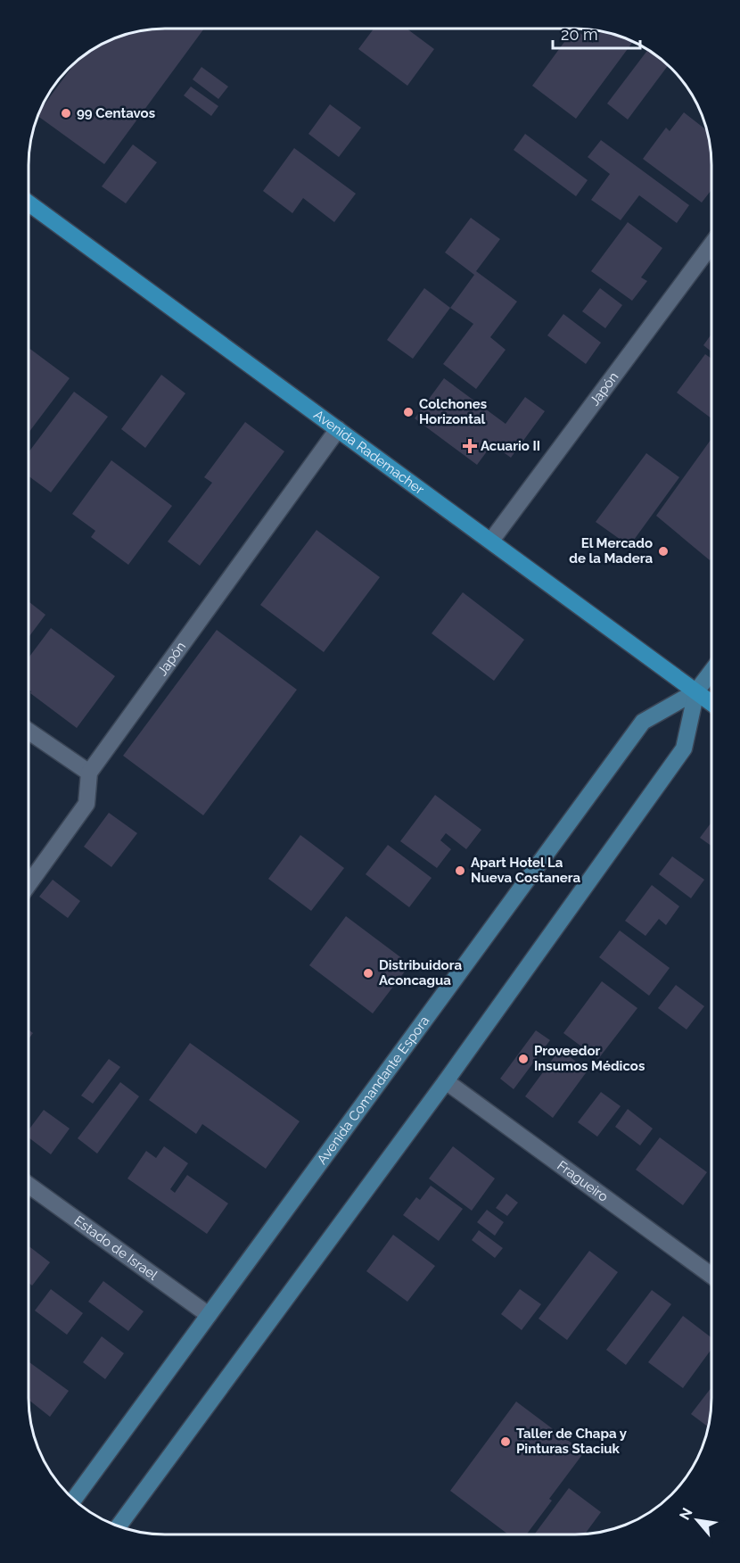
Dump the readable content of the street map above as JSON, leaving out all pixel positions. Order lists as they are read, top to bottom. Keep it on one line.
{"streets":{"main road":["Avenida Rademacher","Avenida Comandante Espora"],"street":["Japón","Fragueiro","Estado de Israel"]},"crossings":[["Japón","Avenida Rademacher"],["Avenida Rademacher","Avenida Comandante Espora"],["Avenida Comandante Espora","Fragueiro"],["Avenida Comandante Espora","Estado de Israel"]],"places":{"other":["99 Centavos","Colchones Horizontal","El Mercado de la Madera","Apart Hotel La Nueva Costanera","Distribuidora Aconcagua","Proveedor Insumos Médicos","Taller de Chapa y Pinturas Staciuk"],"health":["Acuario II"]},"scale_bar":"20 m","north":"top left"}
